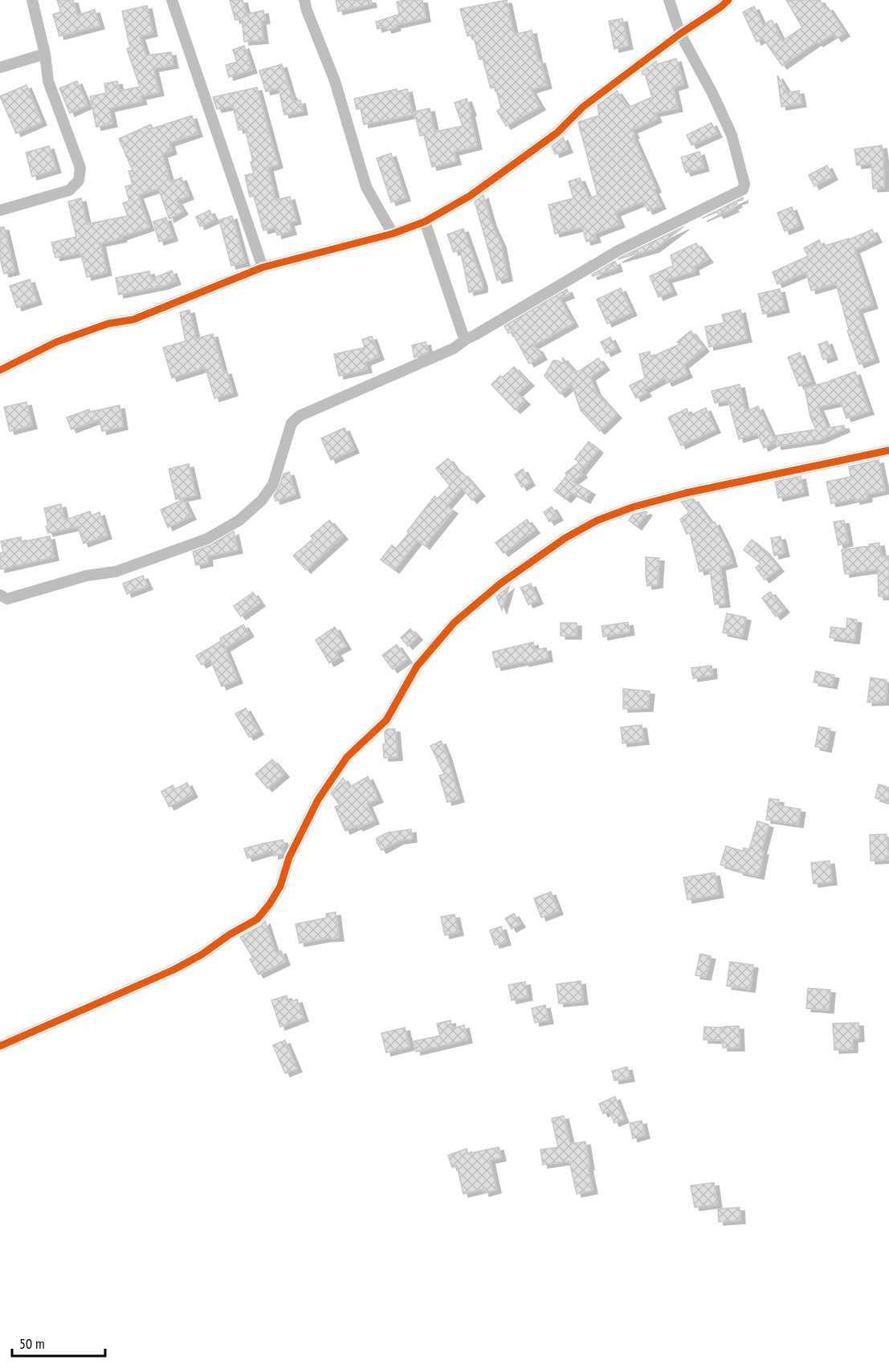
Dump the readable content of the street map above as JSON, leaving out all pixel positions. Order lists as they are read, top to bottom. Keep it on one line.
{"scale_bar":"50 m"}
